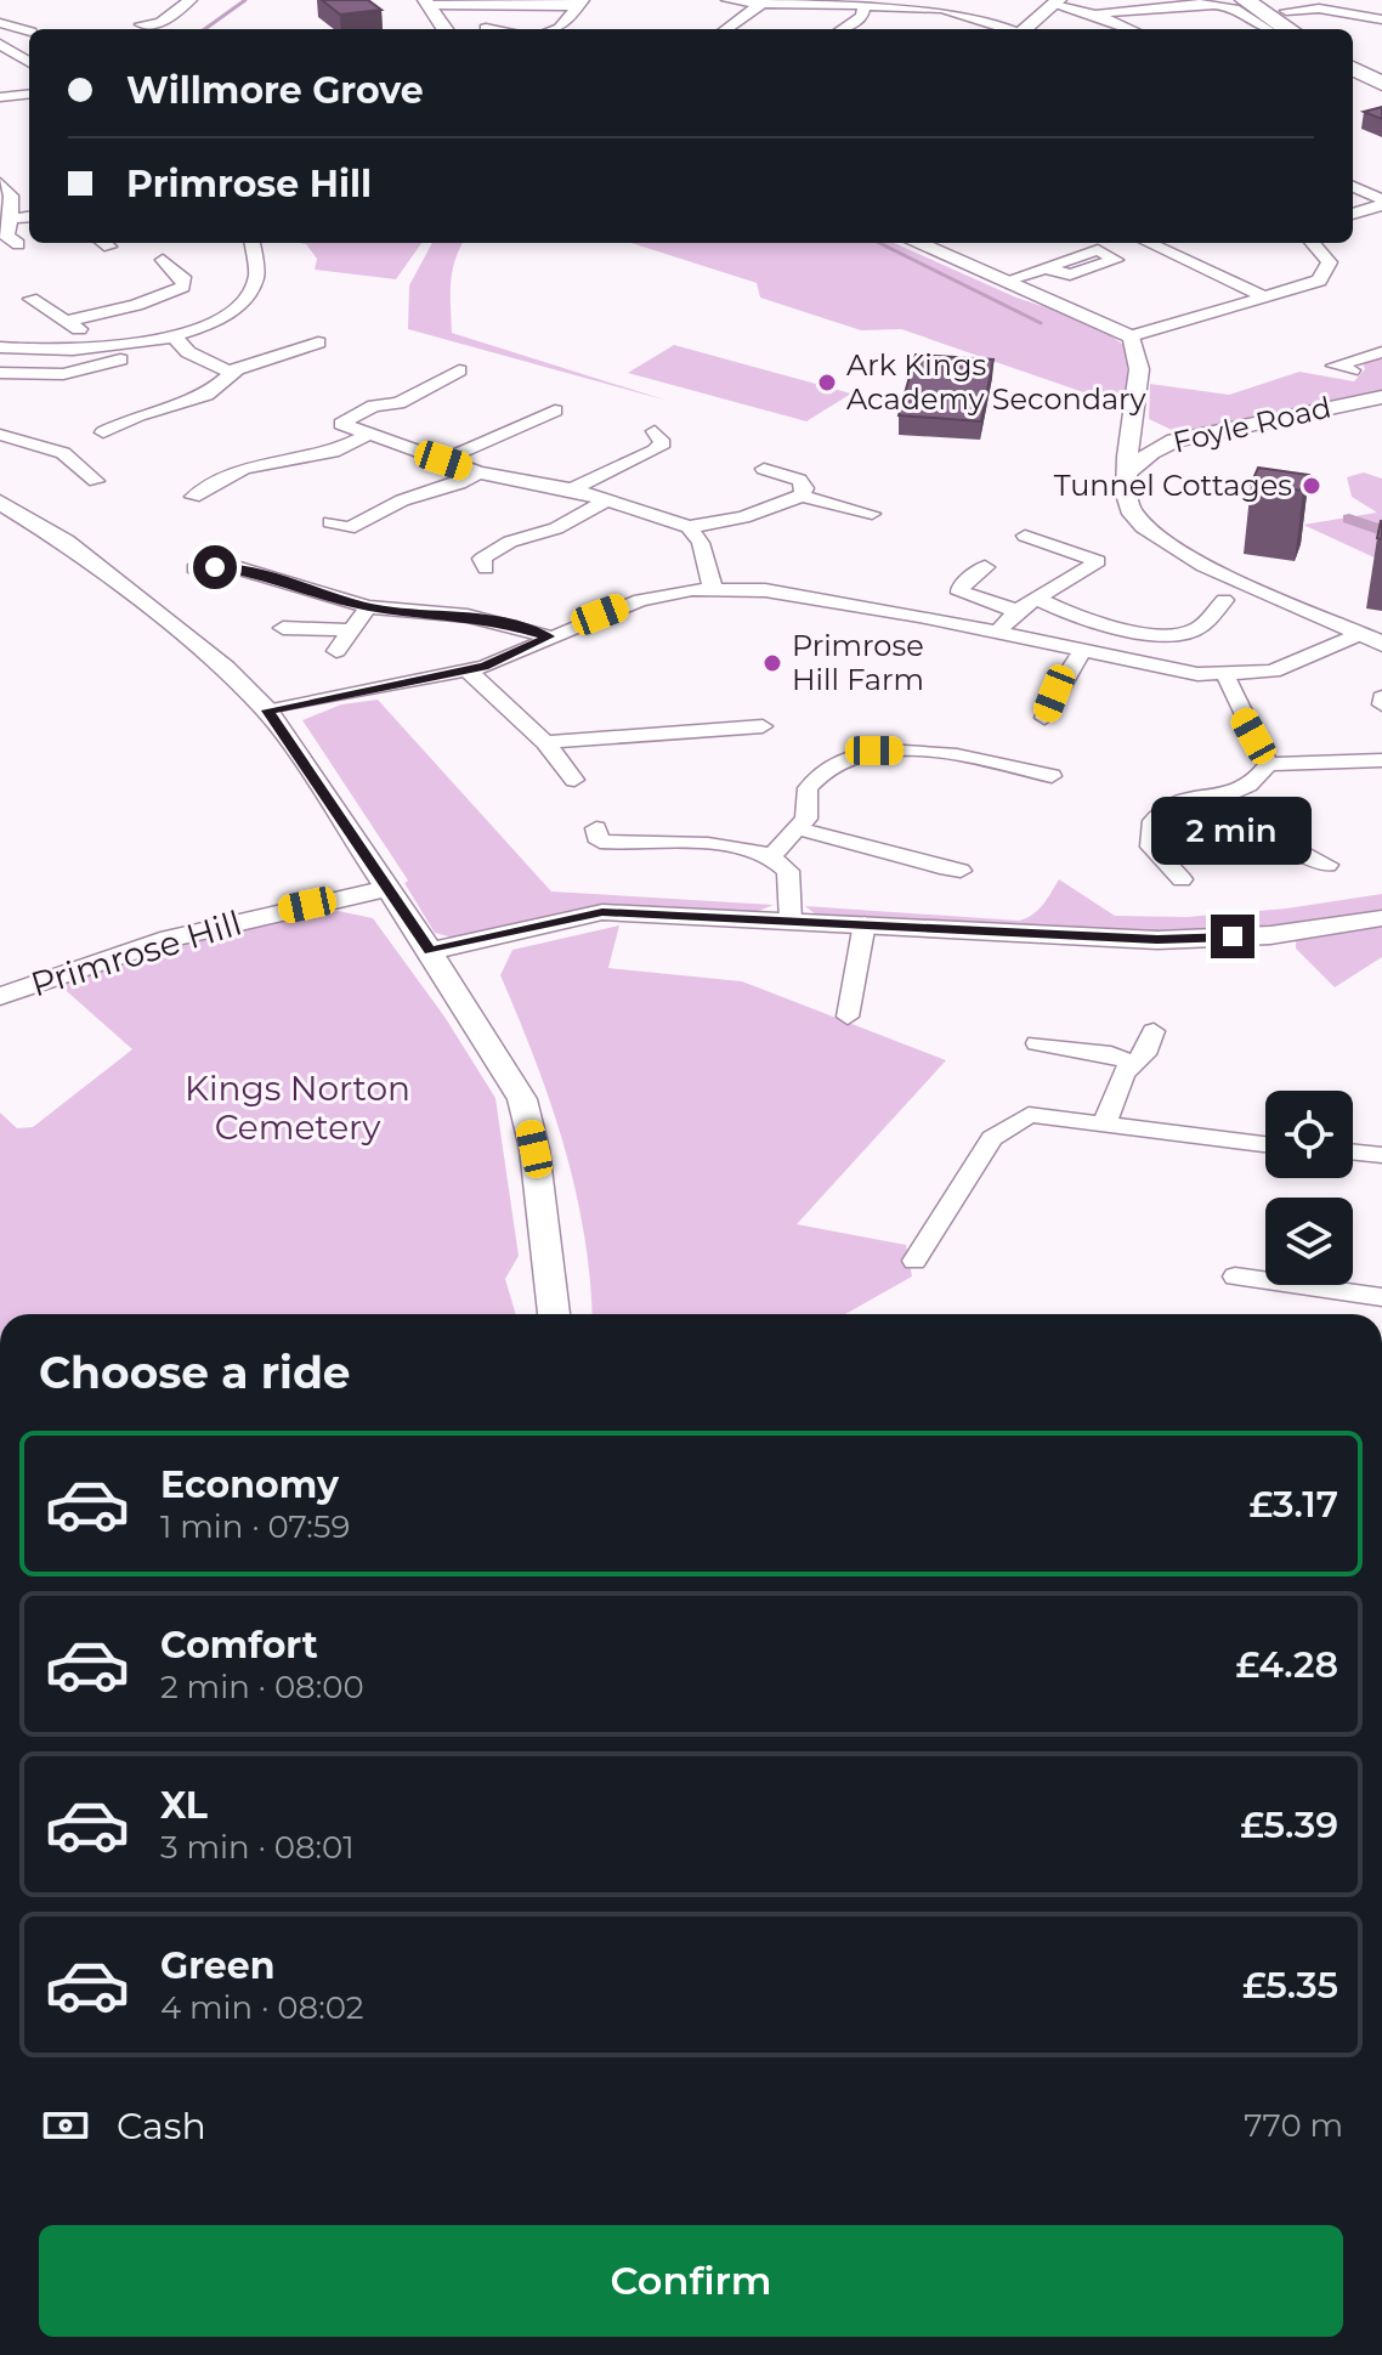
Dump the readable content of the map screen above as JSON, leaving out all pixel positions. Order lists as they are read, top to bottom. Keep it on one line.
{"streets":{"street":["Foyle Road","Primrose Hill"]},"parks":["Kings Norton Cemetery"],"places":["Ark Kings Academy Secondary","Tunnel Cottages","Primrose Hill Farm"],"page":{"banner":["Willmore Grove","Primrose Hill"],"bubble":"2 min","heading":"Choose a ride","list":[{"name":"Economy","note":"1 min · 07:59","value":"£3.17"},{"name":"Comfort","note":"2 min · 08:00","value":"£4.28"},{"name":"XL","note":"3 min · 08:01","value":"£5.39"},{"name":"Green","note":"4 min · 08:02","value":"£5.35"}],"pay":["Cash","770 m"],"buttons":"Confirm"}}
